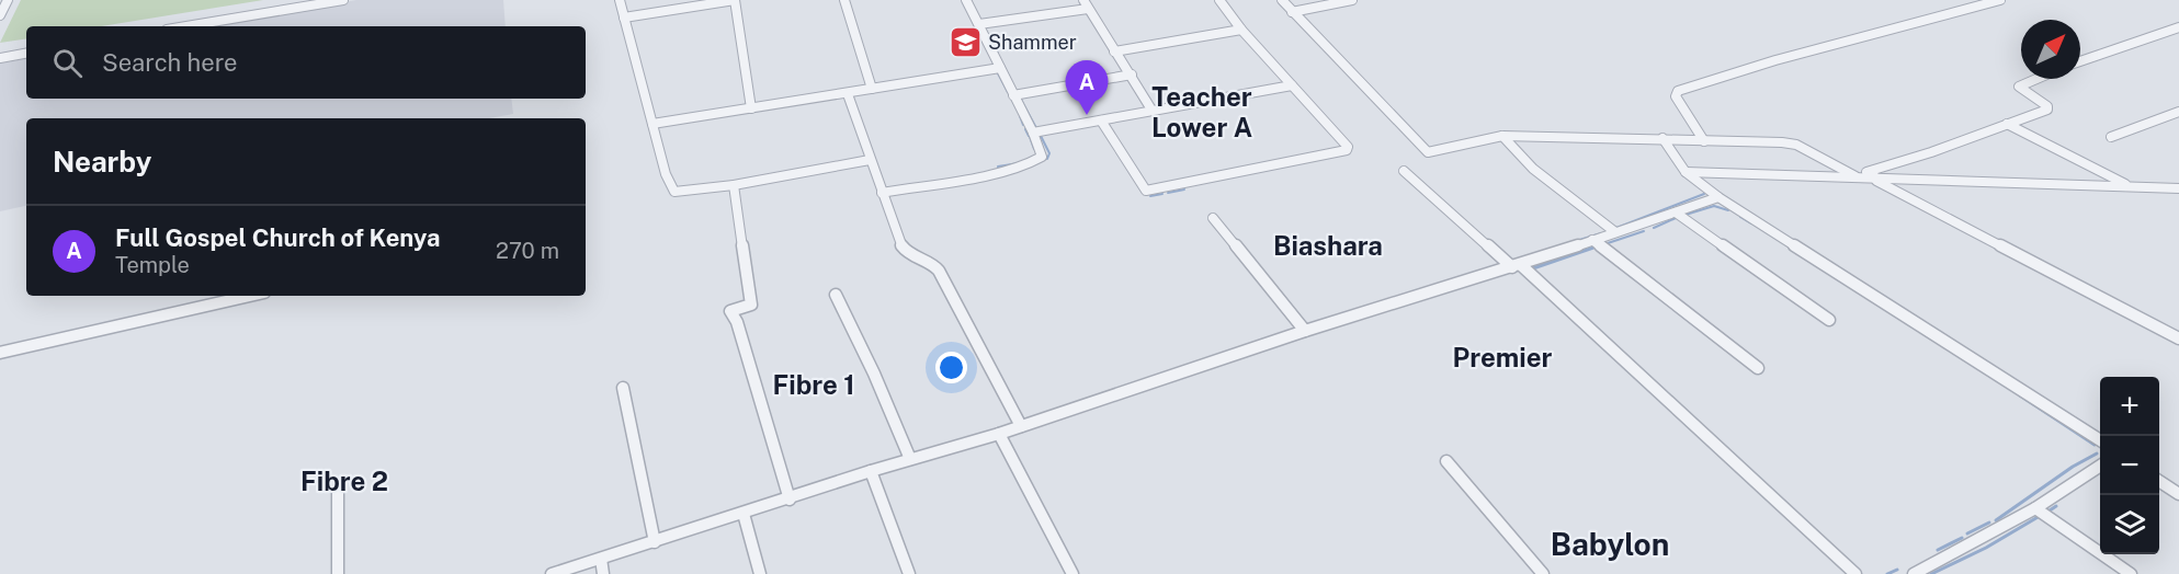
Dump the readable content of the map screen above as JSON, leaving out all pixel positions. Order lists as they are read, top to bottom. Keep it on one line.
{"districts":["Teacher Lower A","Biashara","Premier","Fibre 1","Fibre 2","Babylon"],"places":{"school or university":["Shammer"]},"north":"top right","page":{"search":"Search here","pins":"A","heading":"Nearby","list":[{"mark":"A","name":"Full Gospel Church of Kenya","note":"Temple","value":"270 m"}],"map_buttons":["+","−"]}}
